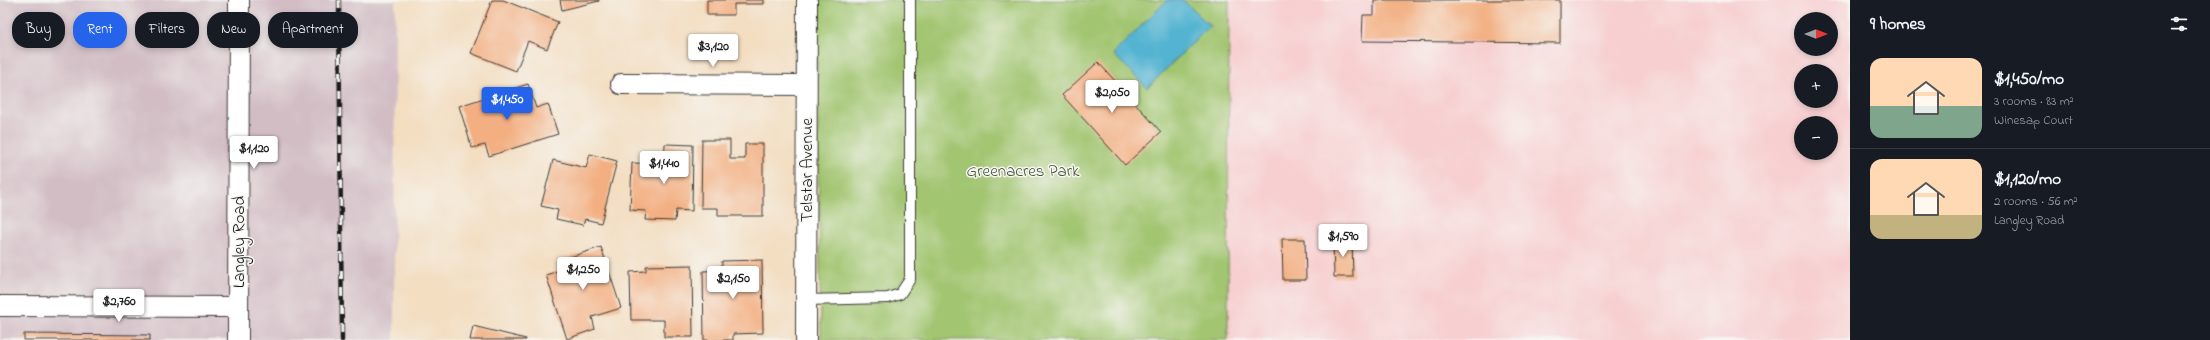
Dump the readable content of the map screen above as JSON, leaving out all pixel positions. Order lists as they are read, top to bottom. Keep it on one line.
{"streets":{"street":["Telstar Avenue","Langley Road"]},"parks":["Greenacres Park"],"north":"right","page":{"heading":"9 homes","map_buttons":["+","−"],"chip":["Buy","Rent","Filters","New","Apartment"],"price":["$3,120","$2,050","$1,450","$1,120","$1,440","$1,590","$1,250","$2,150","$2,760"],"list":[{"name":"$1,450/mo","note":"3 rooms · 83 m² · Winesap Court"},{"name":"$1,120/mo","note":"2 rooms · 56 m² · Langley Road"}]}}
